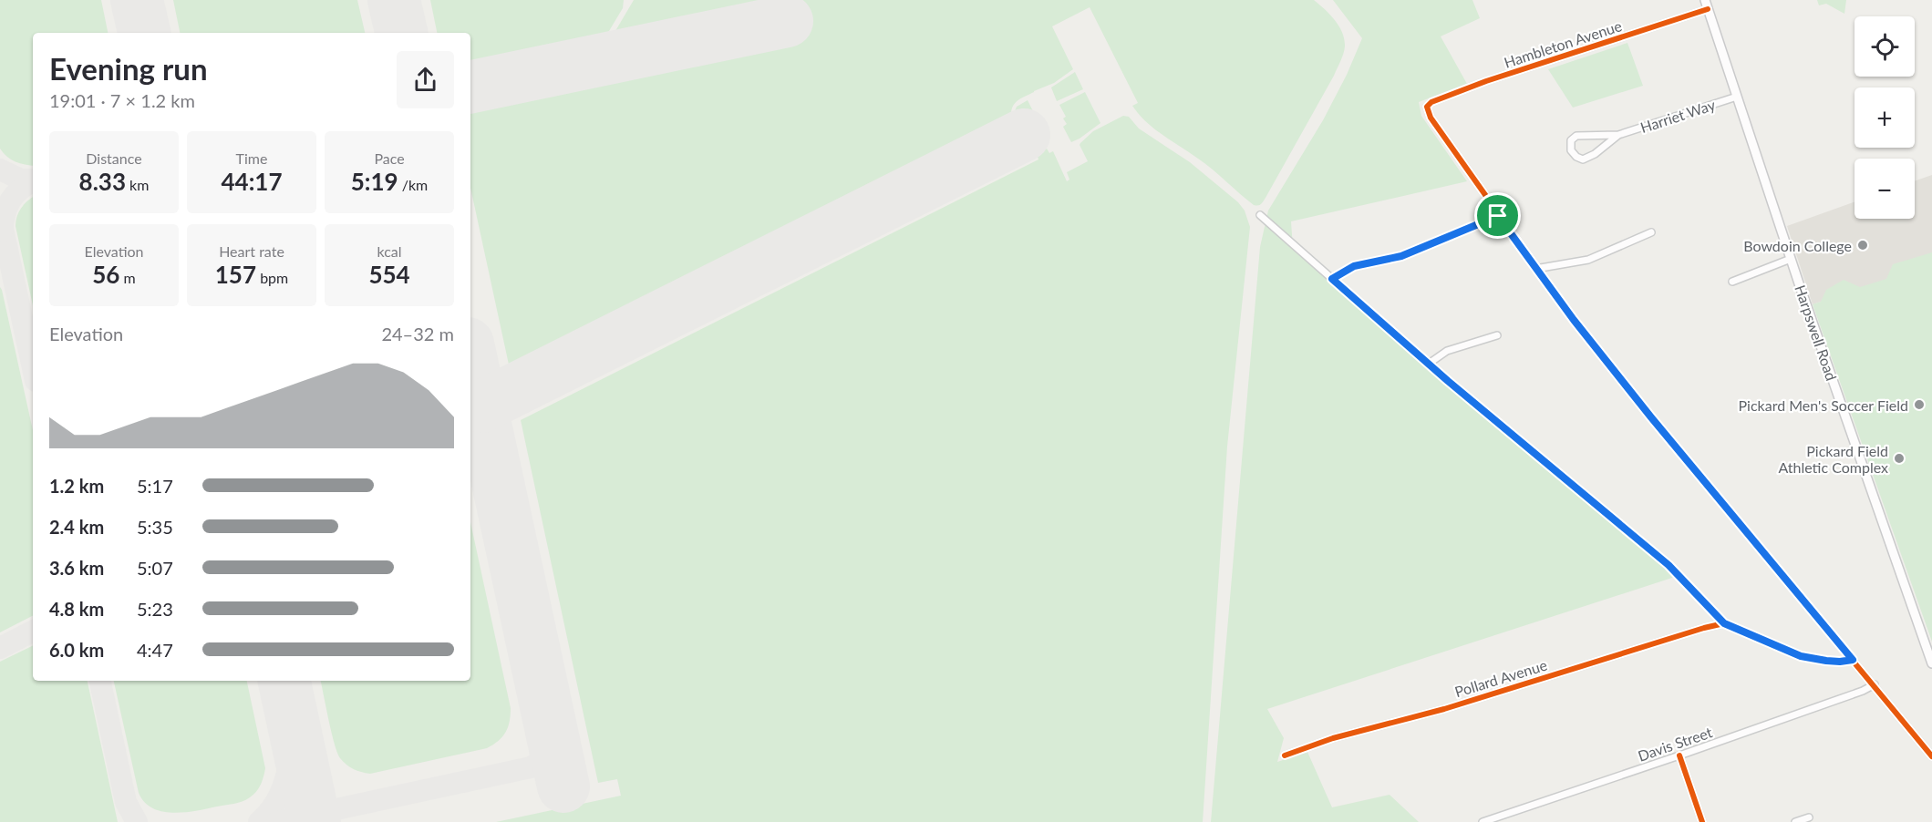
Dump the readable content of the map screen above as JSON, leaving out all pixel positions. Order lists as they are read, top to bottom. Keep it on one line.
{"streets":{"main road":["Harpswell Road"],"street":["Hambleton Avenue","Harriet Way","Pollard Avenue","Davis Street"]},"crossings":[["Hambleton Avenue","Harpswell Road"],["Harriet Way","Harpswell Road"]],"places":["Bowdoin College","Pickard Men's Soccer Field","Pickard Field Athletic Complex"],"page":{"map_buttons":["+","−"],"heading":["Evening run","19:01 · 7 × 1.2 km"],"stats":[["Distance","8.33 km"],["Time","44:17"],["Pace","5:19 /km"],["Elevation","56 m"],["Heart rate","157 bpm"],["kcal","554"]],"chart":["Elevation","24–32 m"],"list":[{"name":"1.2 km","note":"5:17"},{"name":"2.4 km","note":"5:35"},{"name":"3.6 km","note":"5:07"},{"name":"4.8 km","note":"5:23"},{"name":"6.0 km","note":"4:47"}]}}
